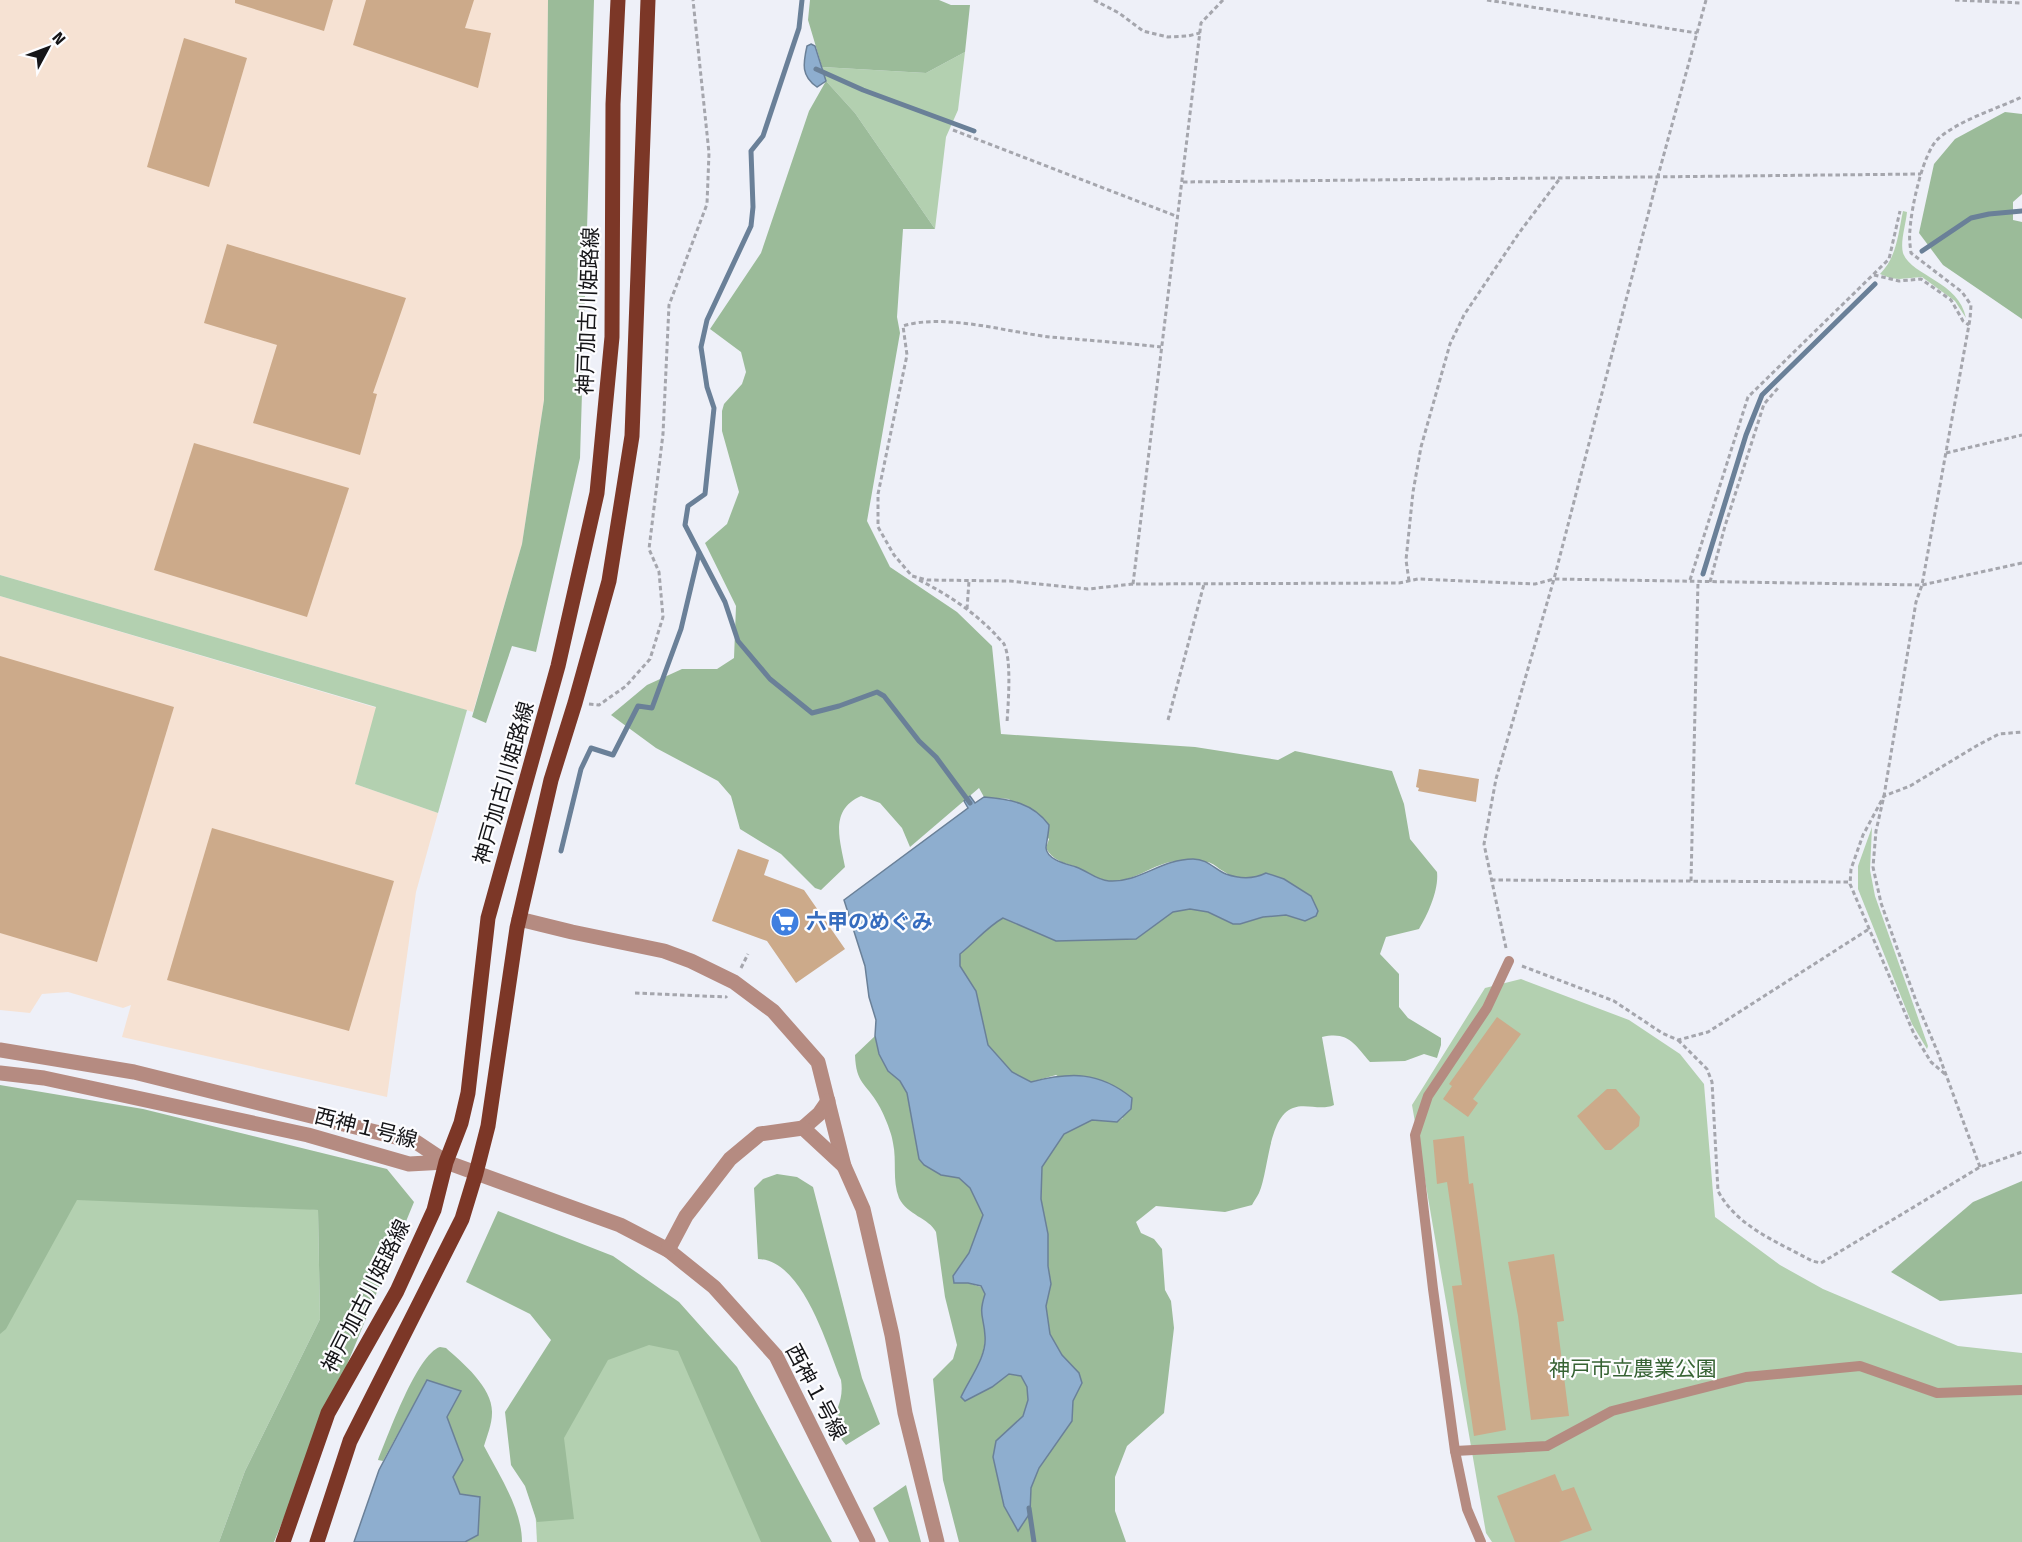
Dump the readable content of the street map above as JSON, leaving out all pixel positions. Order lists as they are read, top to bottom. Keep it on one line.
{"streets":{"main road":["神戸加古川姫路線"],"street":["西神１号線"]},"crossings":[["神戸加古川姫路線","西神１号線"]],"parks":["神戸市立農業公園"],"places":{"supermarket":["六甲のめぐみ"]},"north":"top right"}
